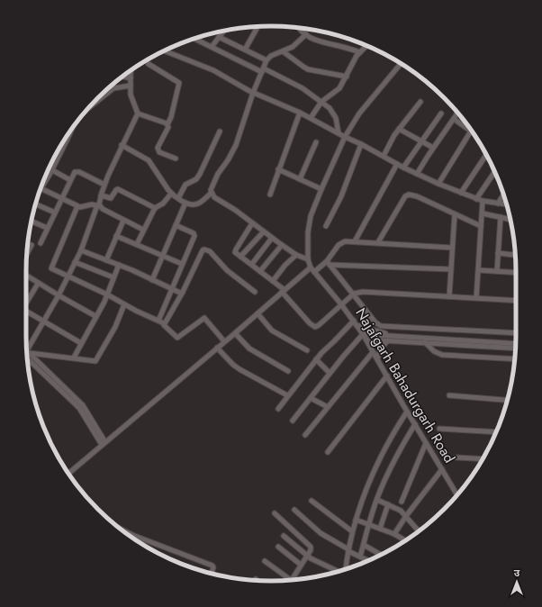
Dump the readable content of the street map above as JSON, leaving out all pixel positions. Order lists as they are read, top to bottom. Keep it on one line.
{"streets":{"street":["Najafgarh Bahadurgarh Road"]},"north":"top"}
